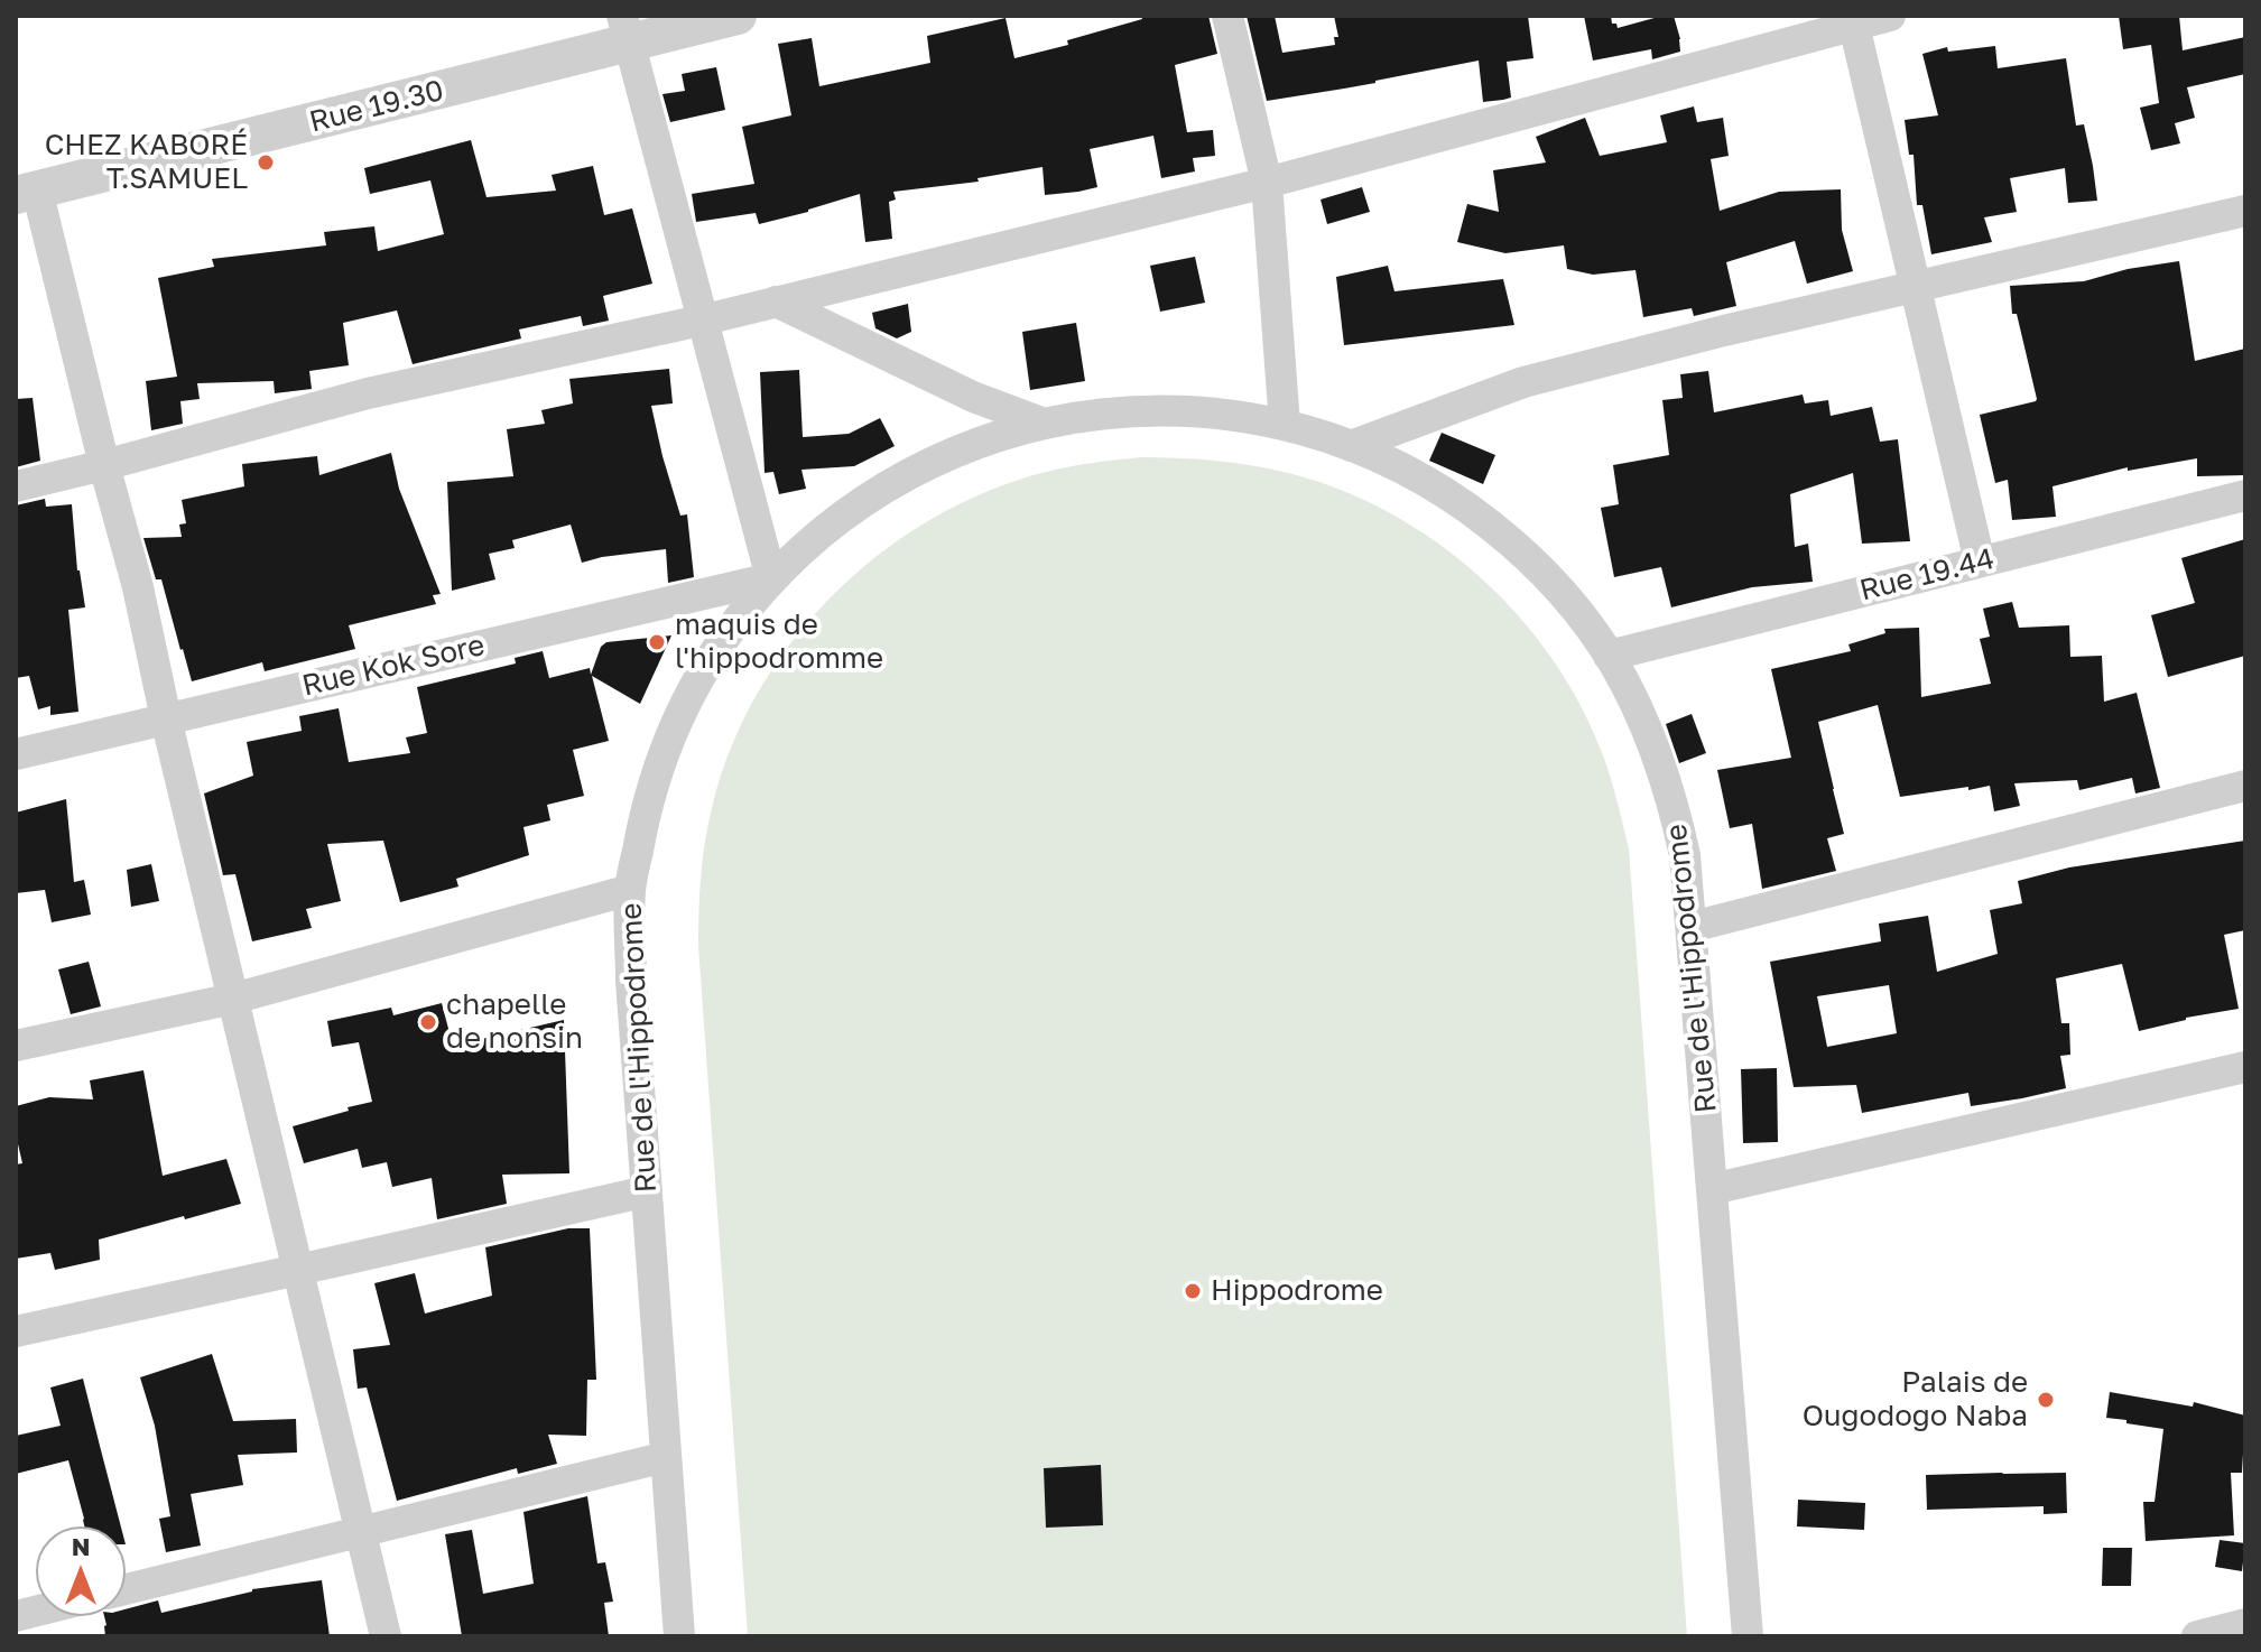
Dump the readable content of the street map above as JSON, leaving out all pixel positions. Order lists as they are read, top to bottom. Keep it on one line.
{"streets":{"street":["Rue 19.30","Rue 19.44","Rue Kok Sore","Rue de l'Hippodrome"]},"crossings":[["Rue 19.44","Rue de l'Hippodrome"],["Rue Kok Sore","Rue de l'Hippodrome"]],"places":["CHEZ KABORÉ T.SAMUEL","maquis de l'hippodromme","chapelle de nonsin","Hippodrome","Palais de Ougodogo Naba"],"north":"top"}
